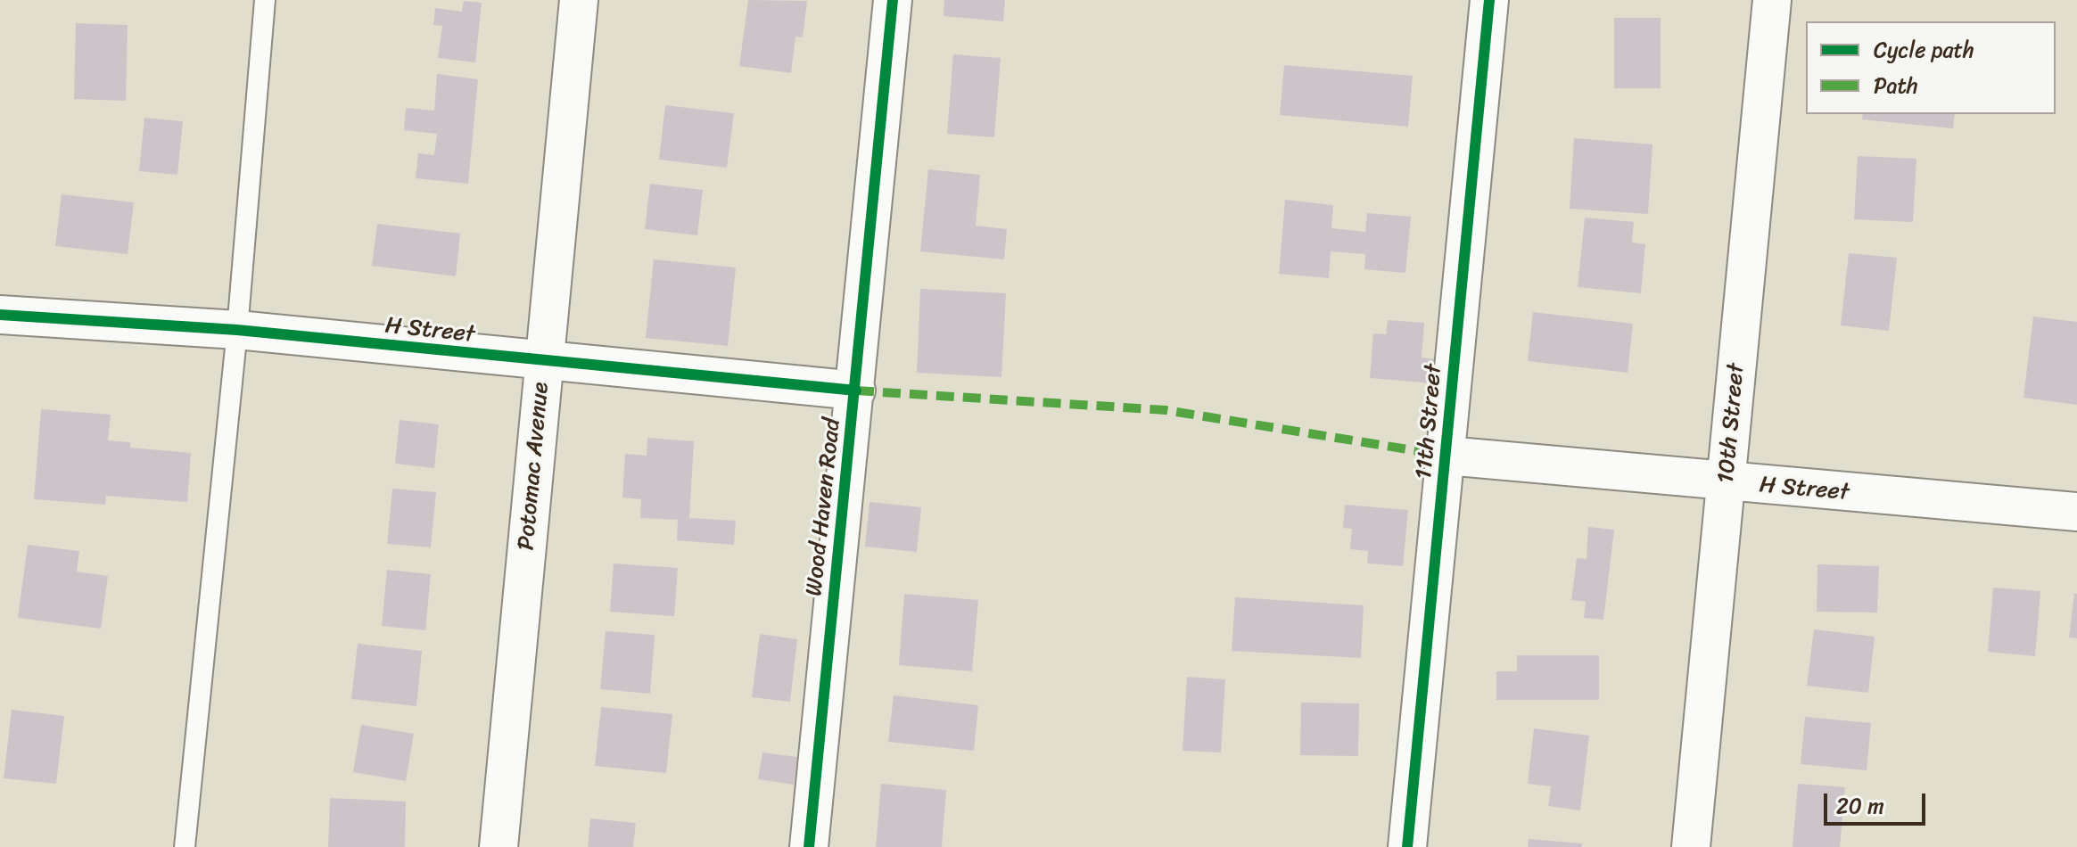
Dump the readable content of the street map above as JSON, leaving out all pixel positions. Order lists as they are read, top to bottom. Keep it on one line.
{"streets":{"street":["H Street","11th Street","10th Street","Potomac Avenue","Wood Haven Road"]},"crossings":[["H Street","11th Street"],["H Street","10th Street"],["H Street","Potomac Avenue"],["H Street","Wood Haven Road"]],"legend":["Cycle path","Path"],"scale_bar":"20 m"}
